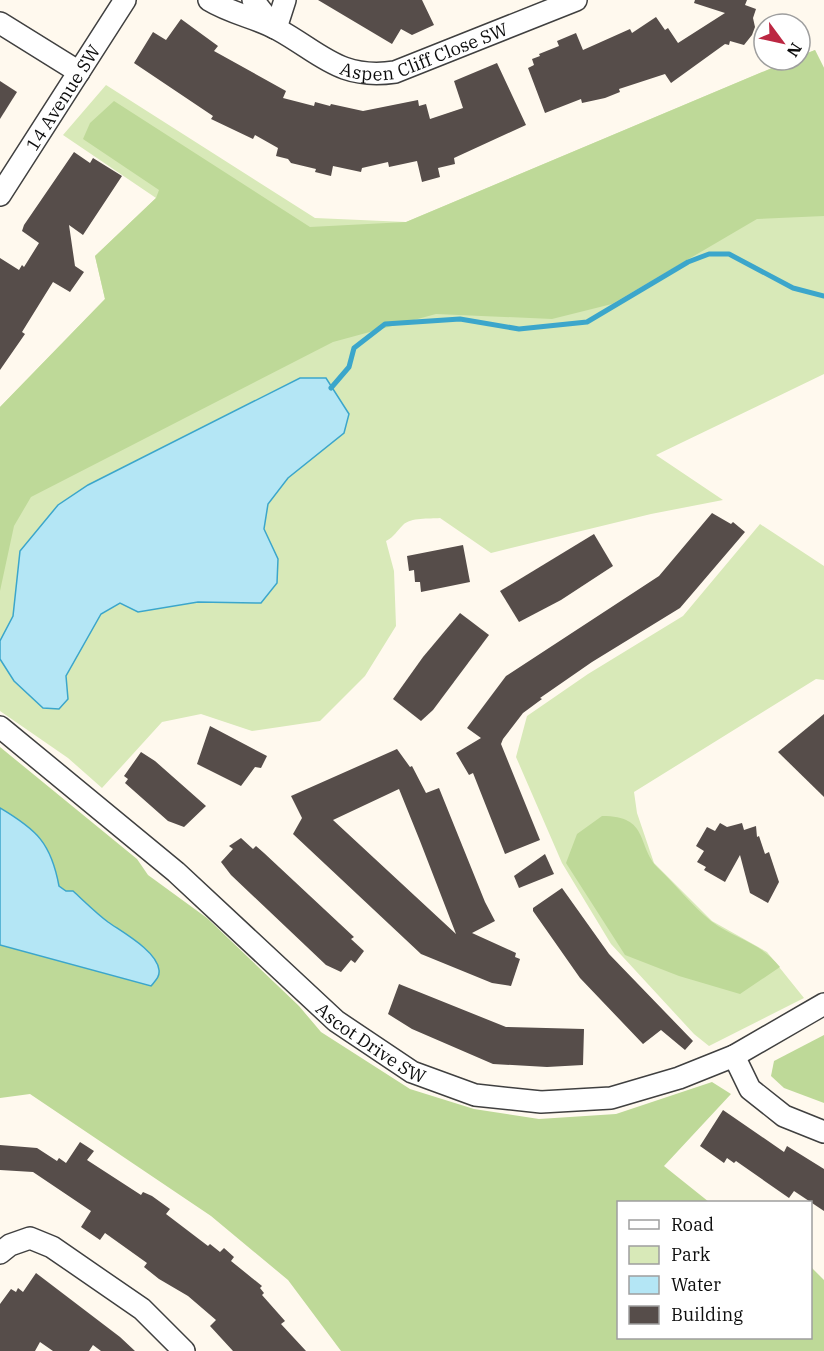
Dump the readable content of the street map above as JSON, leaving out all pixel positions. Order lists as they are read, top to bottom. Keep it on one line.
{"streets":{"street":["Aspen Cliff Close SW","14 Avenue SW","Ascot Drive SW"]},"legend":["Road","Park","Water","Building"],"north":"bottom right"}
